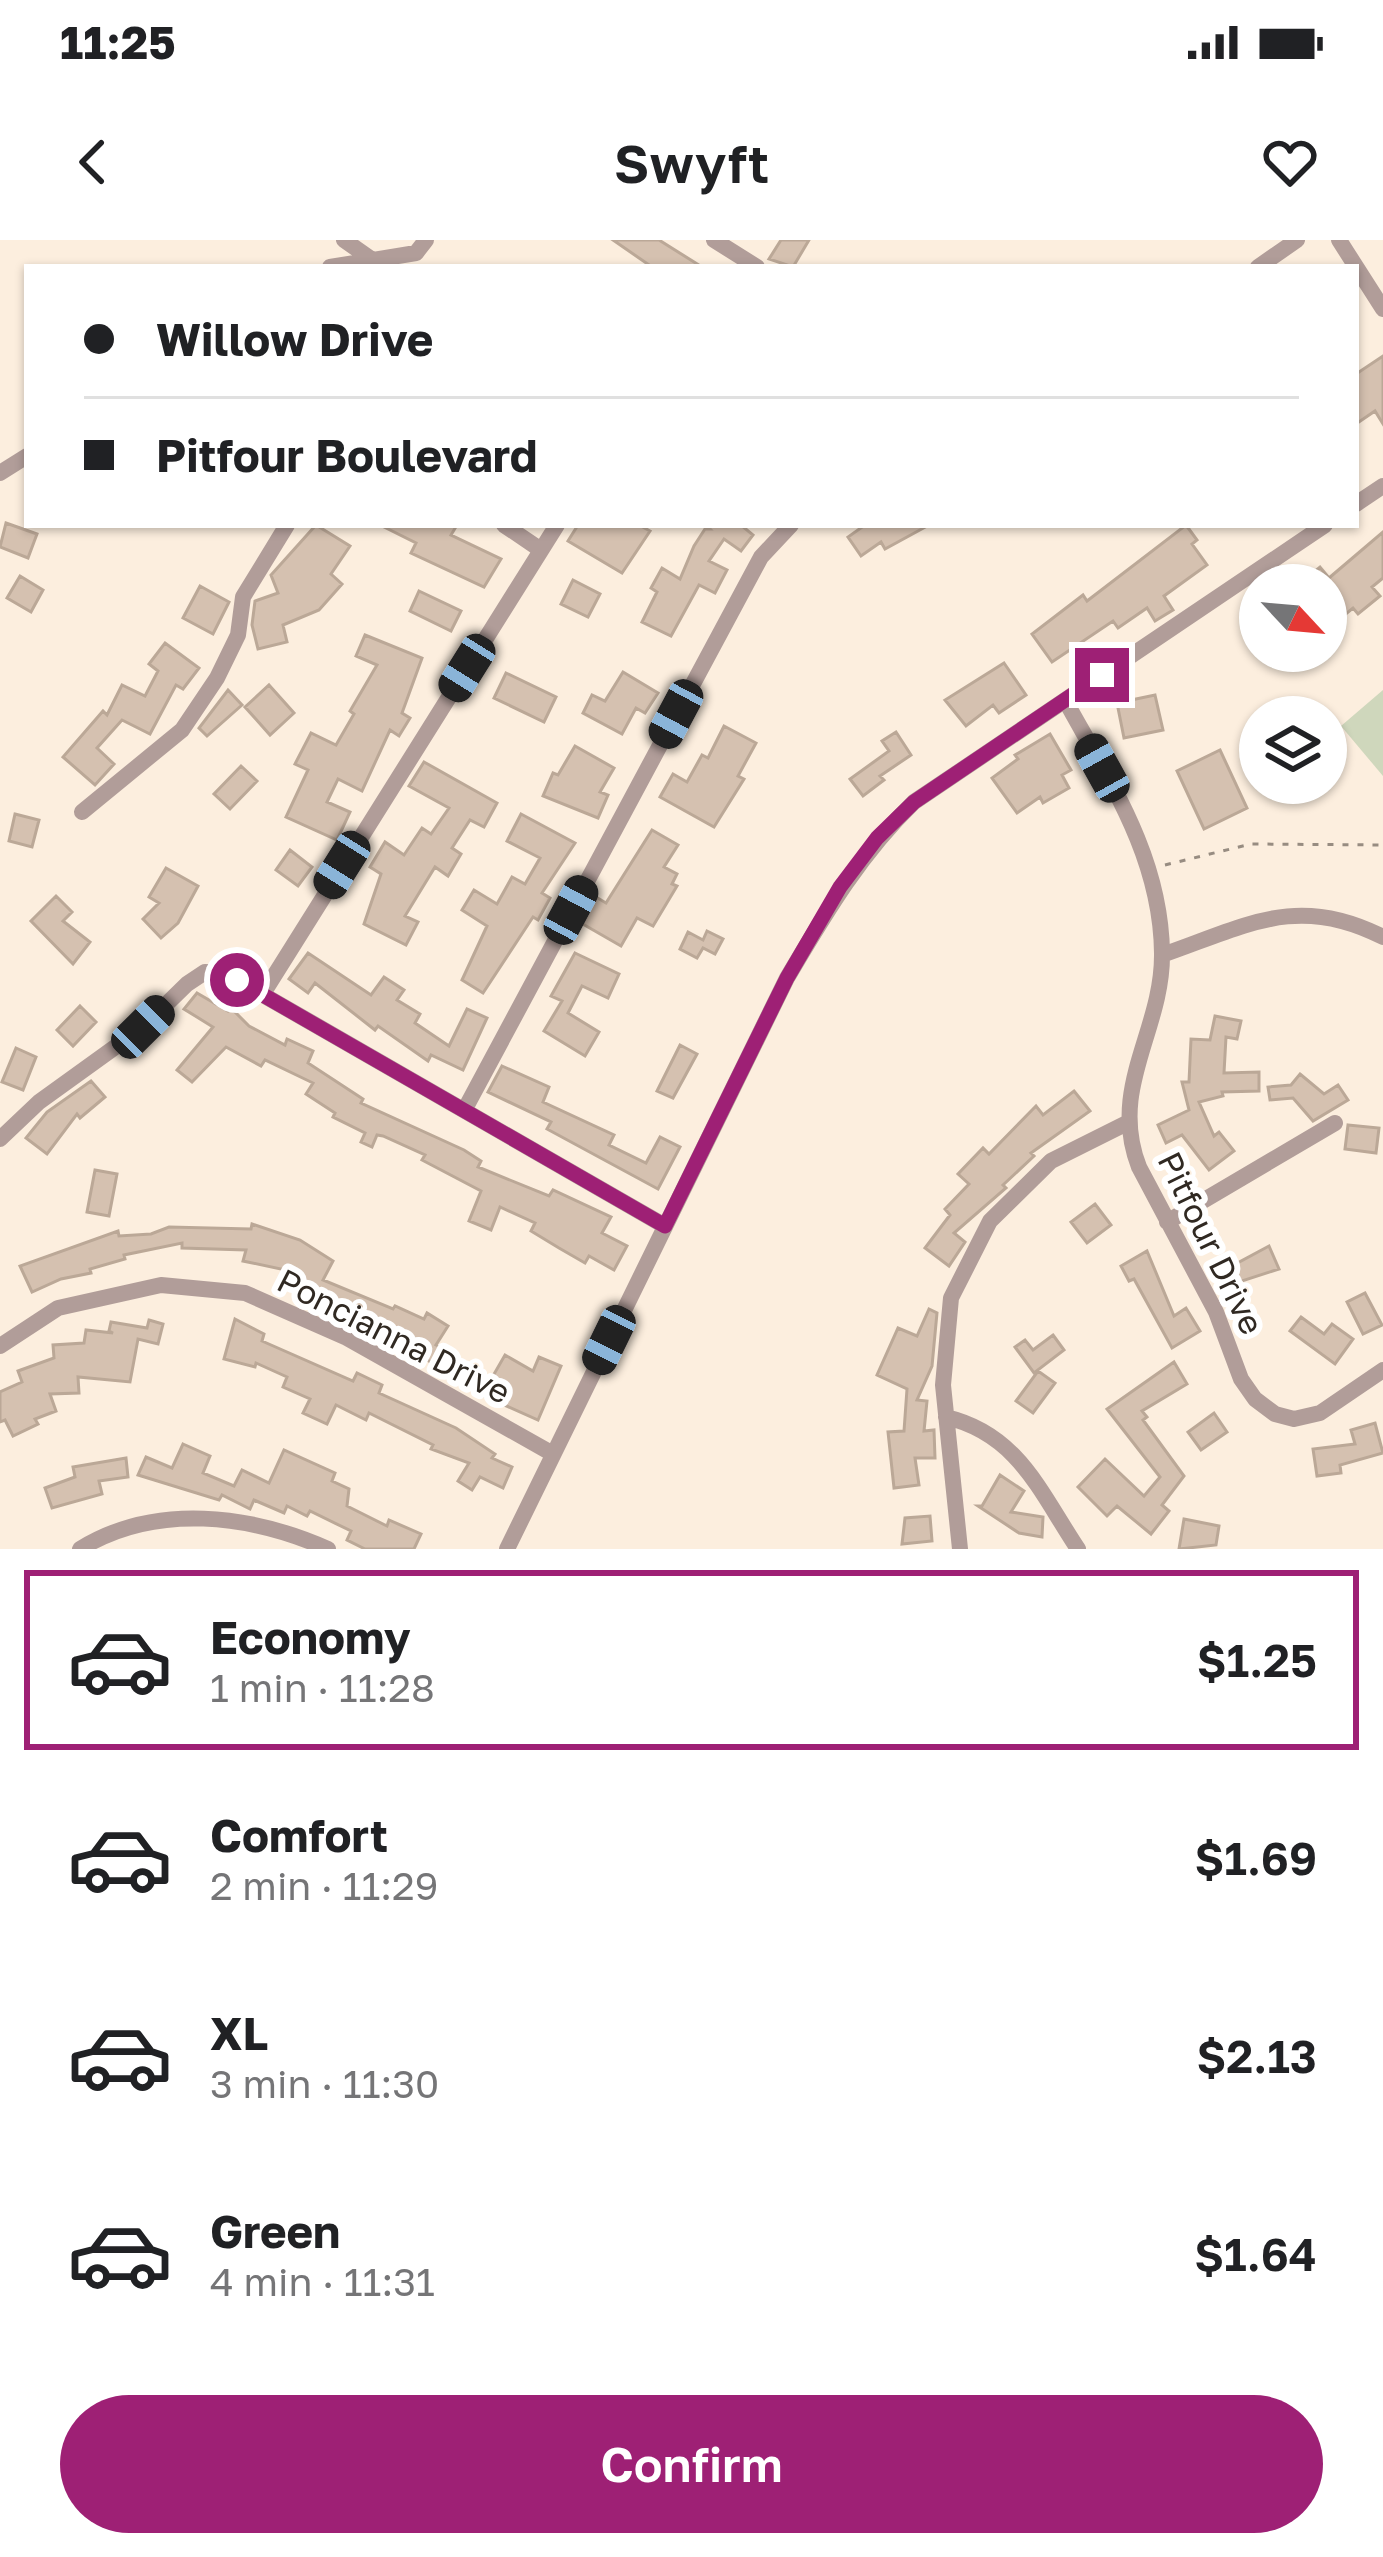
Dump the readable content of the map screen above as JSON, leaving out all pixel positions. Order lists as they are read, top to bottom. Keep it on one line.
{"streets":{"street":["Pitfour Drive","Poncianna Drive"]},"north":"bottom right","page":{"status":"11:25","header":"Swyft","banner":["Willow Drive","Pitfour Boulevard"],"list":[{"name":"Economy","note":"1 min · 11:28","value":"$1.25"},{"name":"Comfort","note":"2 min · 11:29","value":"$1.69"},{"name":"XL","note":"3 min · 11:30","value":"$2.13"},{"name":"Green","note":"4 min · 11:31","value":"$1.64"}],"buttons":"Confirm"}}
